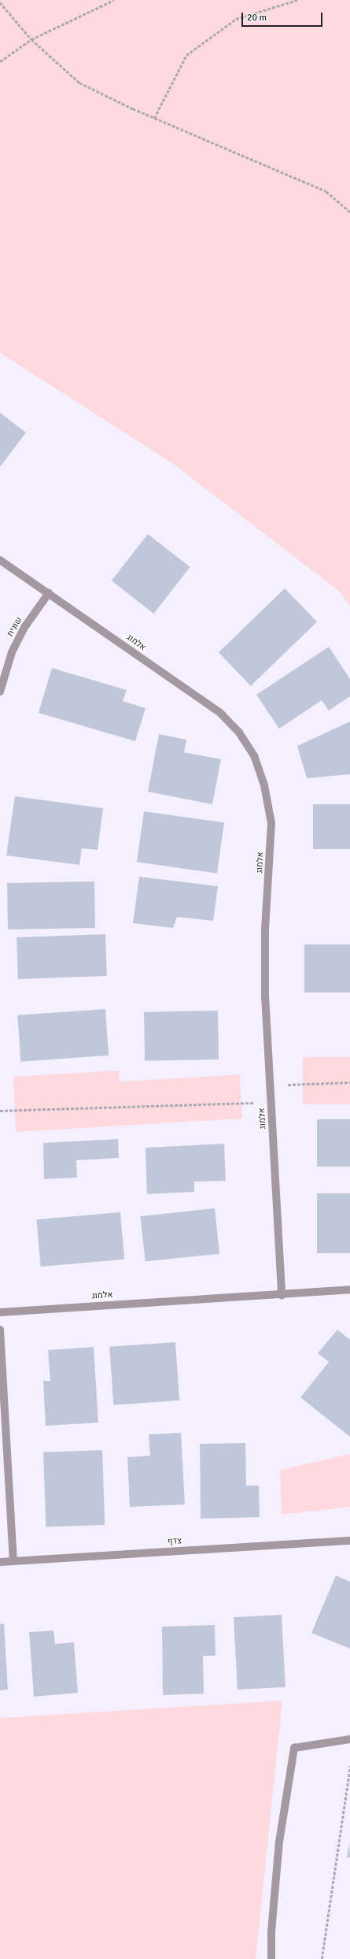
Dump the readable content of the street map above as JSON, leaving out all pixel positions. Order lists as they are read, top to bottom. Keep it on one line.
{"streets":{"street":["שונית","אלמוג","צדף"]},"crossings":[["שונית","אלמוג"]],"scale_bar":"20 m"}
